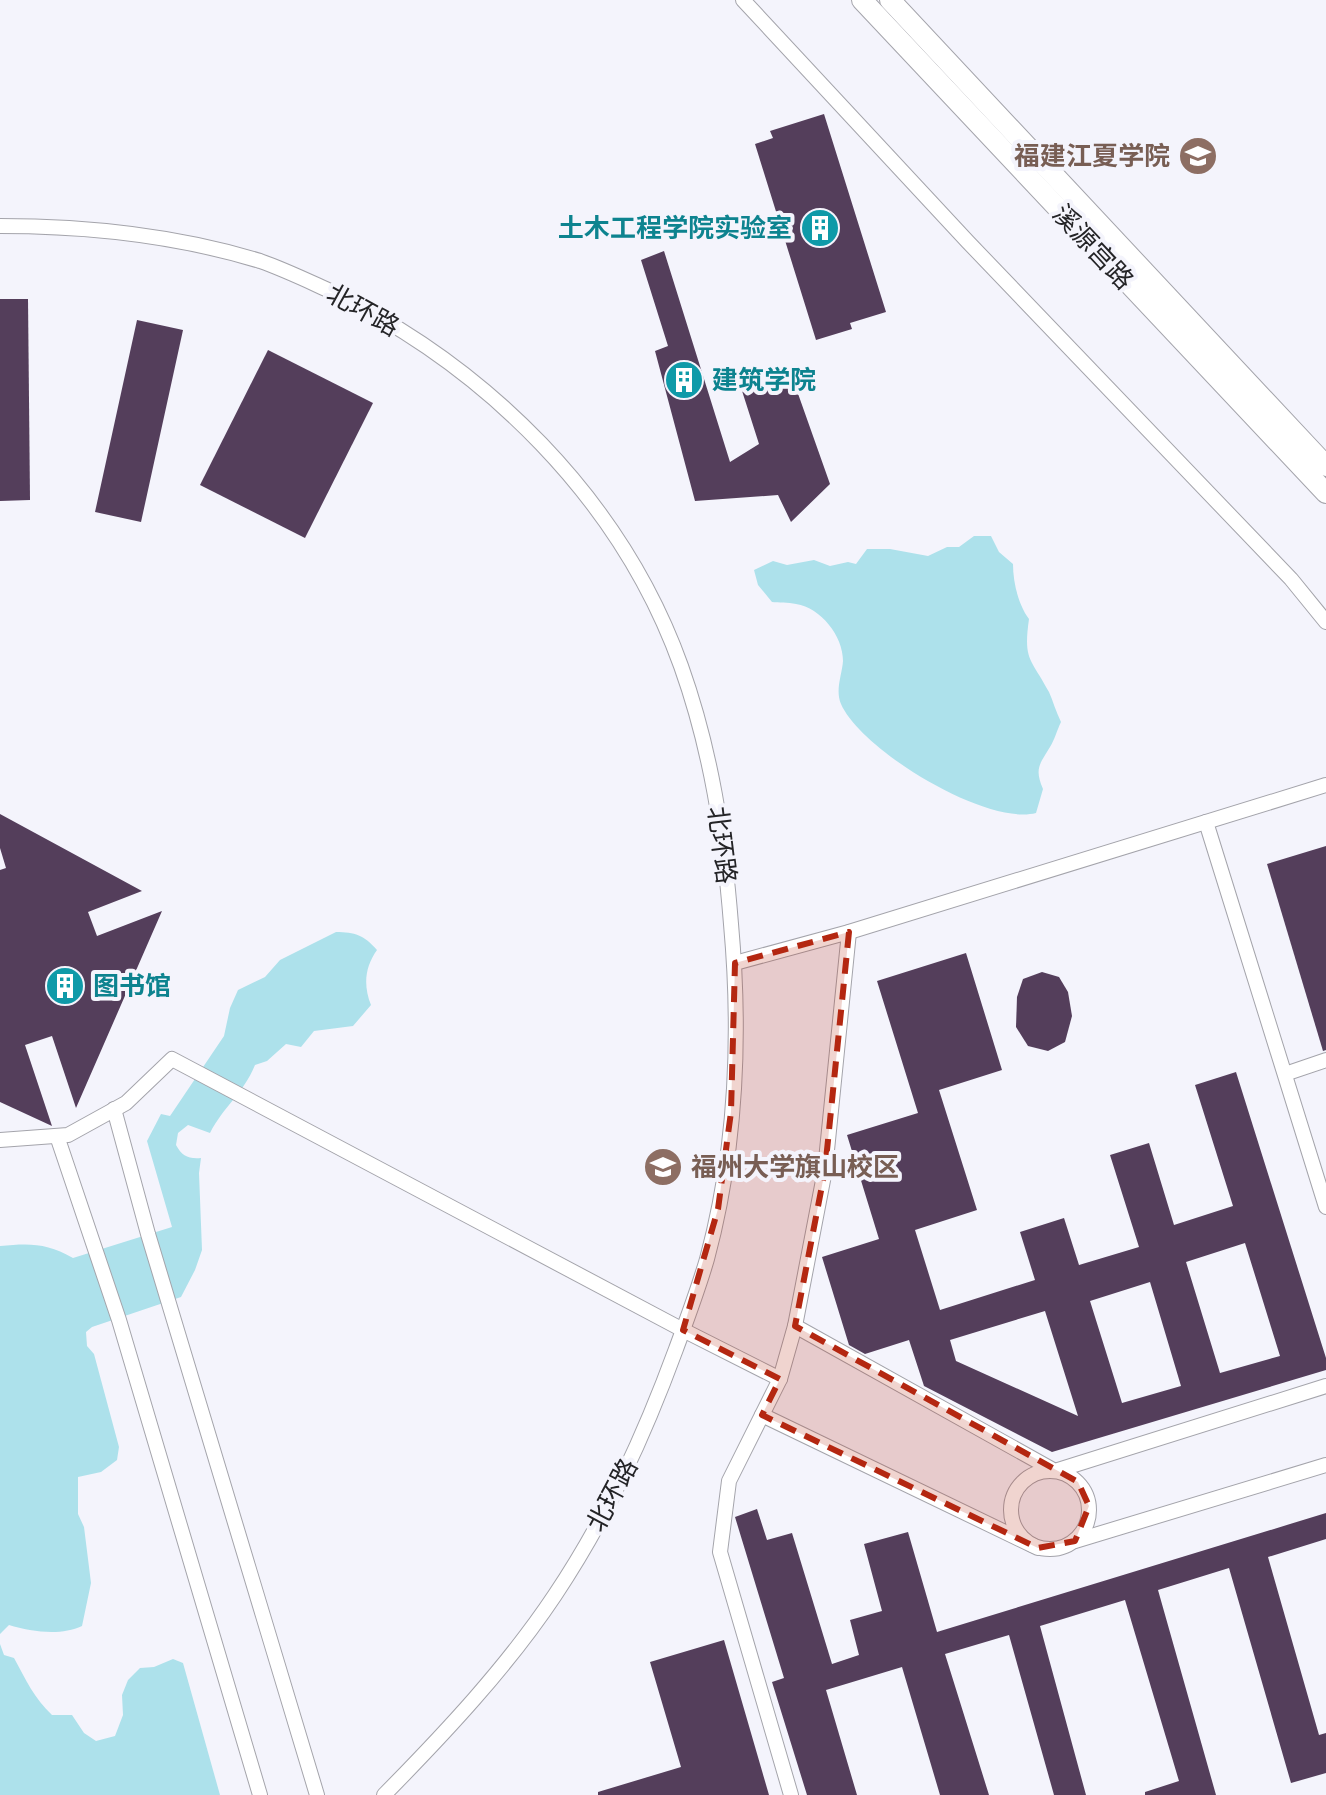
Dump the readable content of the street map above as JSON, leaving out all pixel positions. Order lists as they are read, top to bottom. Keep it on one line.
{"streets":{"main road":["溪源宫路"],"street":["北环路"]},"places":{"school or university":["福建江夏学院","福州大学旗山校区"],"building":["土木工程学院实验室","建筑学院","图书馆"]}}
